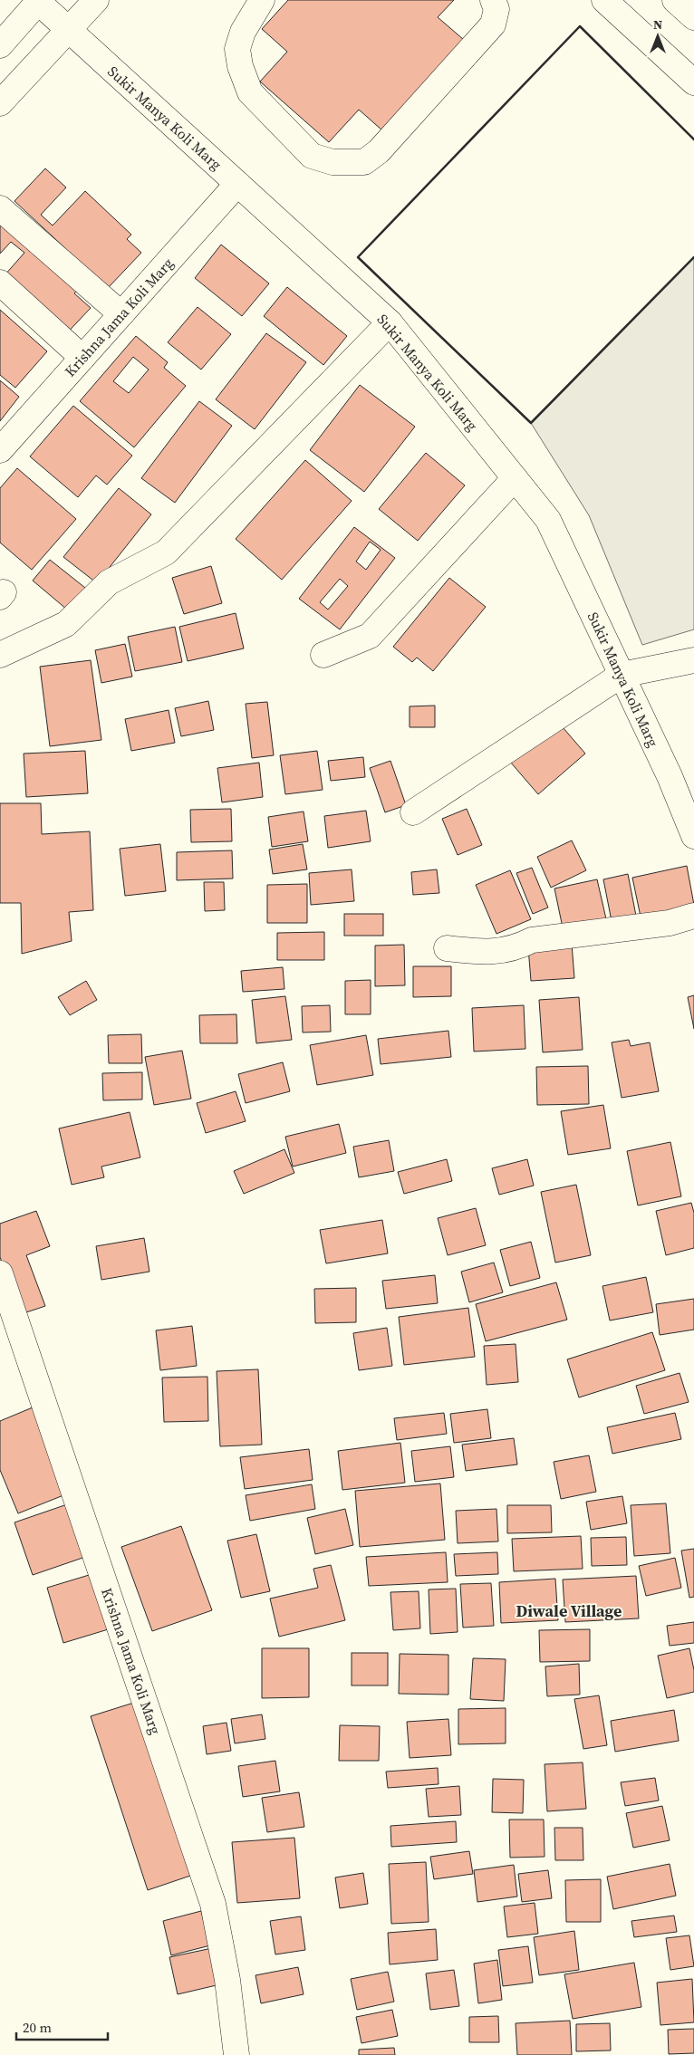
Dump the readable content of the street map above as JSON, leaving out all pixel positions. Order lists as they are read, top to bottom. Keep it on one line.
{"streets":{"street":["Sukir Manya Koli Marg","Krishna Jama Koli Marg"]},"crossings":[["Sukir Manya Koli Marg","Krishna Jama Koli Marg"]],"districts":["Diwale Village"],"scale_bar":"20 m","north":"top"}
